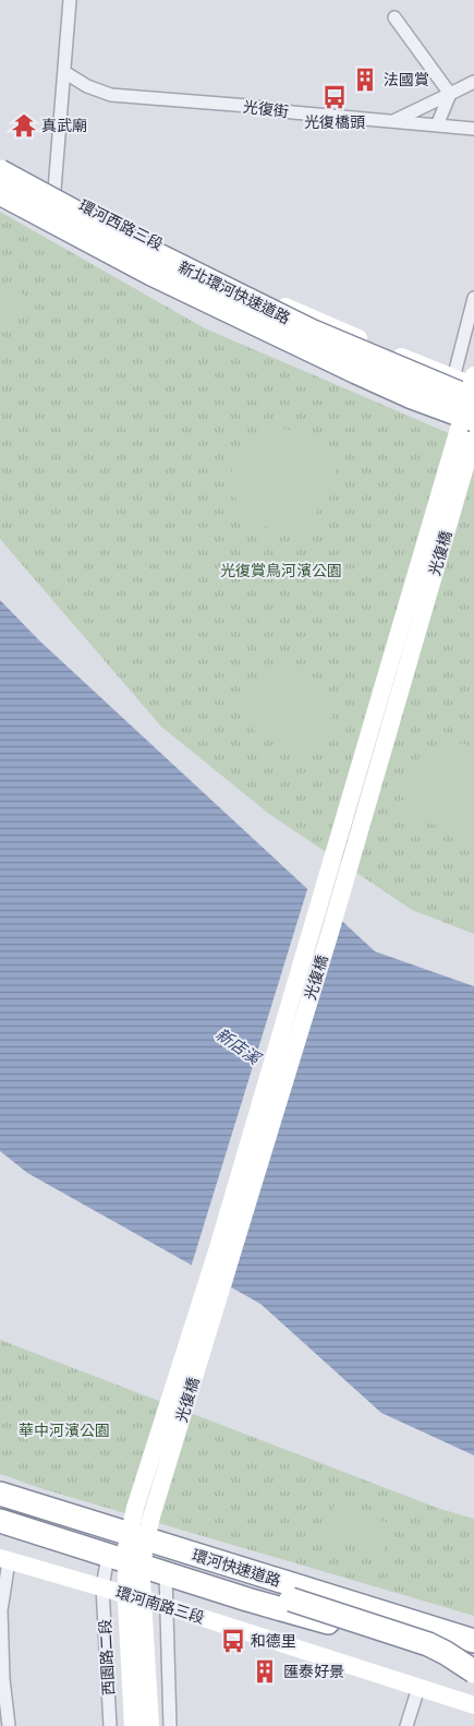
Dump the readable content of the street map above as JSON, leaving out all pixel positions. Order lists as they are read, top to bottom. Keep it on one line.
{"streets":{"highway":["新北環河快速道路","環河快速道路"],"main road":["環河西路三段","光復橋","環河南路三段"],"street":["光復街","西園路二段"]},"crossings":[["新北環河快速道路","光復橋"],["光復橋","環河快速道路"],["光復橋","西園路二段"],["環河快速道路","西園路二段"],["環河南路三段","西園路二段"]],"water":["新店溪"],"parks":["光復賞鳥河濱公園","華中河濱公園"],"places":{"building":["法國賞","匯泰好景"],"bus stop":["光復橋頭","和德里"],"temple":["真武廟"]}}
